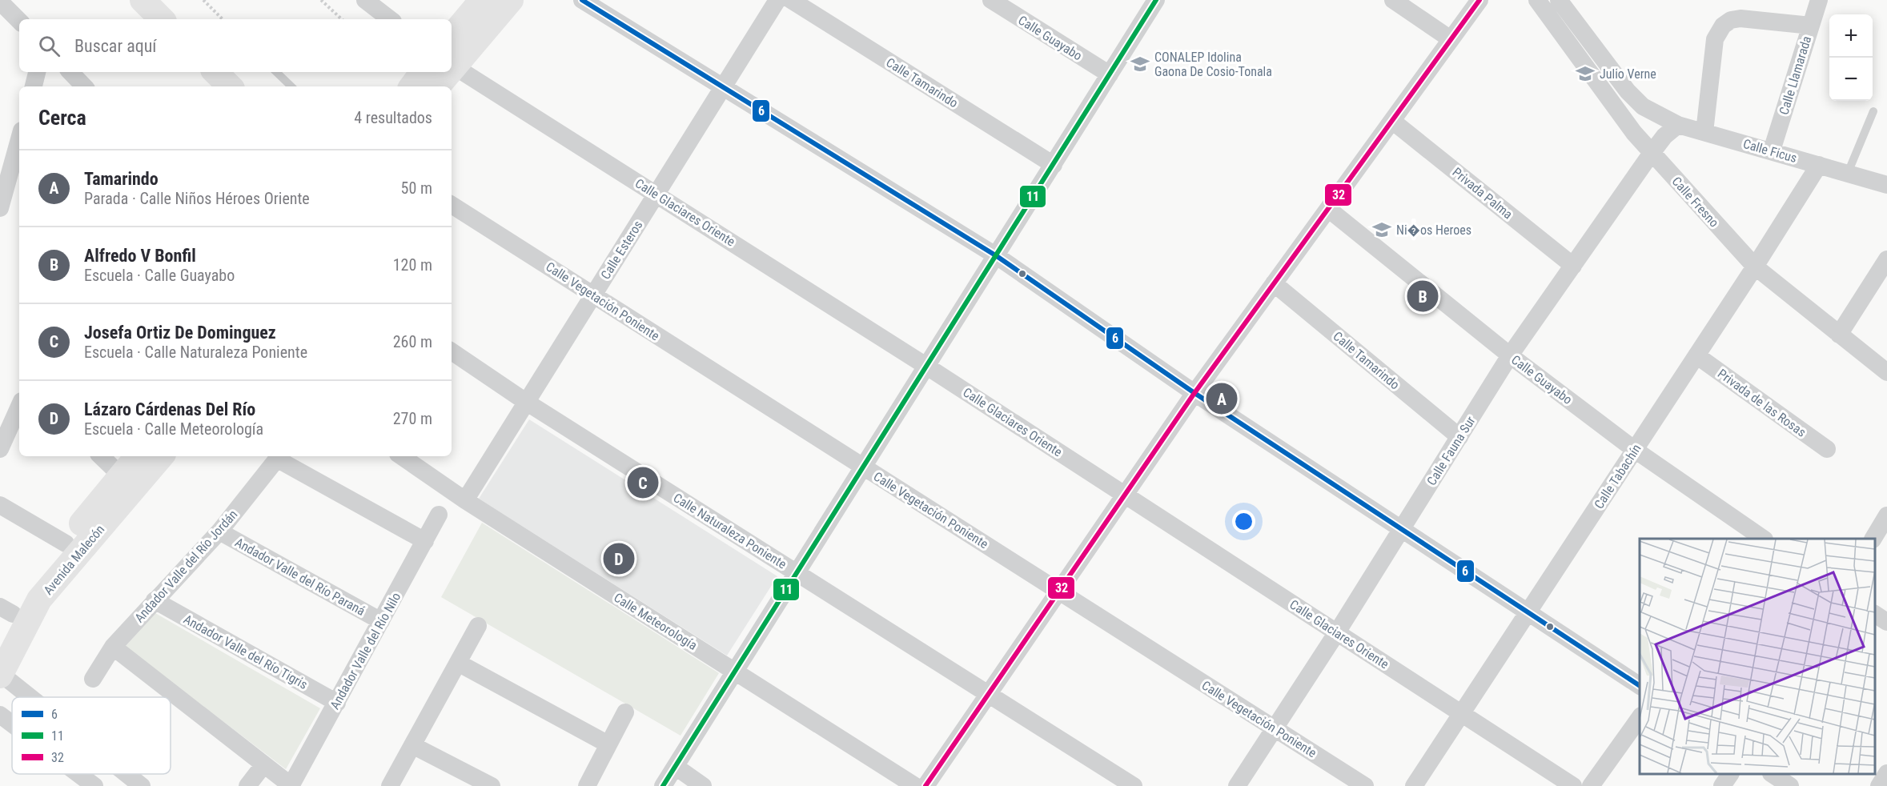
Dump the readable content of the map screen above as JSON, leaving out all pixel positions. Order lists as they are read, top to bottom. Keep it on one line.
{"streets":{"street":["Calle Guayabo","Calle Llamarada","Calle Tamarindo","Calle Ficus","Privada Palma","Calle Fresno","Calle Glaciares Oriente","Calle Esteros","Calle Vegetación Poniente","Privada de las Rosas","Calle Fauna Sur","Calle Tabachín","Calle Naturaleza Poniente","Avenida Malecón","Andador Valle del Río Jordán","Andador Valle del Río Paraná","Calle Meteorología","Andador Valle del Río Nilo","Andador Valle del Río Tigris"]},"crossings":[["Calle Guayabo","Calle Fauna Sur"],["Calle Guayabo","Calle Tabachín"],["Calle Llamarada","Calle Ficus"],["Calle Tamarindo","Calle Fauna Sur"],["Calle Ficus","Calle Fauna Sur"],["Calle Ficus","Calle Tabachín"],["Privada Palma","Calle Fauna Sur"],["Calle Fresno","Calle Fauna Sur"],["Calle Fresno","Calle Tabachín"],["Calle Glaciares Oriente","Calle Esteros"],["Calle Glaciares Oriente","Calle Fauna Sur"],["Calle Glaciares Oriente","Calle Tabachín"],["Calle Esteros","Calle Vegetación Poniente"],["Calle Esteros","Calle Naturaleza Poniente"],["Calle Esteros","Calle Meteorología"],["Calle Vegetación Poniente","Calle Fauna Sur"],["Privada de las Rosas","Calle Tabachín"],["Andador Valle del Río Jordán","Andador Valle del Río Paraná"],["Andador Valle del Río Jordán","Andador Valle del Río Tigris"],["Andador Valle del Río Paraná","Andador Valle del Río Nilo"],["Andador Valle del Río Nilo","Andador Valle del Río Tigris"]],"places":{"school or university":["CONALEP Idolina Gaona De Cosio-Tonala","Julio Verne","Ni�os Heroes"]},"lines":["transit line 6","transit line 11","transit line 32"],"legend":["6","11","32"],"page":{"map_buttons":["+","−"],"search":"Buscar aquí","heading":["Cerca","4 resultados"],"list":[{"mark":"A","name":"Tamarindo","note":"Parada · Calle Niños Héroes Oriente","value":"50 m"},{"mark":"B","name":"Alfredo V Bonfil","note":"Escuela · Calle Guayabo","value":"120 m"},{"mark":"C","name":"Josefa Ortiz De Dominguez","note":"Escuela · Calle Naturaleza Poniente","value":"260 m"},{"mark":"D","name":"Lázaro Cárdenas Del Río","note":"Escuela · Calle Meteorología","value":"270 m"}],"pins":["B","A","C","D"]}}
